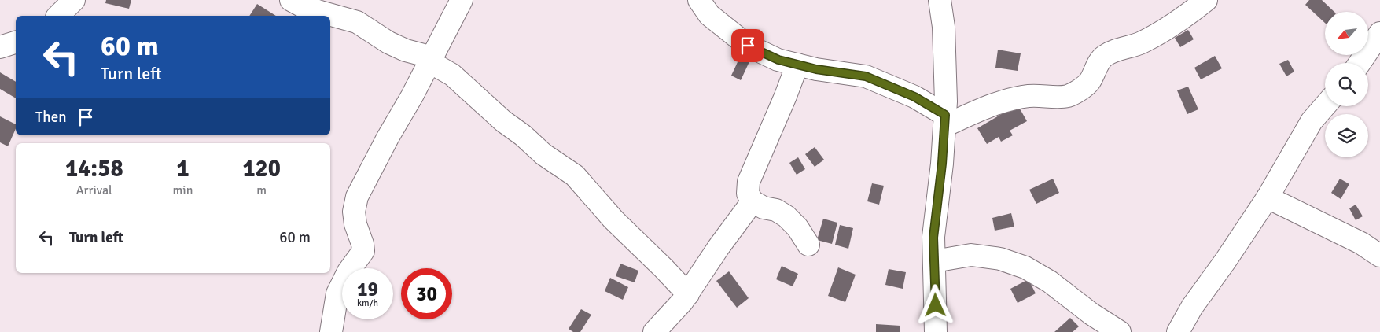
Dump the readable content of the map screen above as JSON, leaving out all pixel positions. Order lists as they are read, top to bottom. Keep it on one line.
{"north":"bottom left","page":{"turn":["60 m","Turn left"],"then":"Then","eta":["14:58","Arrival","1","min","120","m"],"list":[{"name":"Turn left","value":"60 m"}],"speed":"19 km/h","limit":"30"}}
